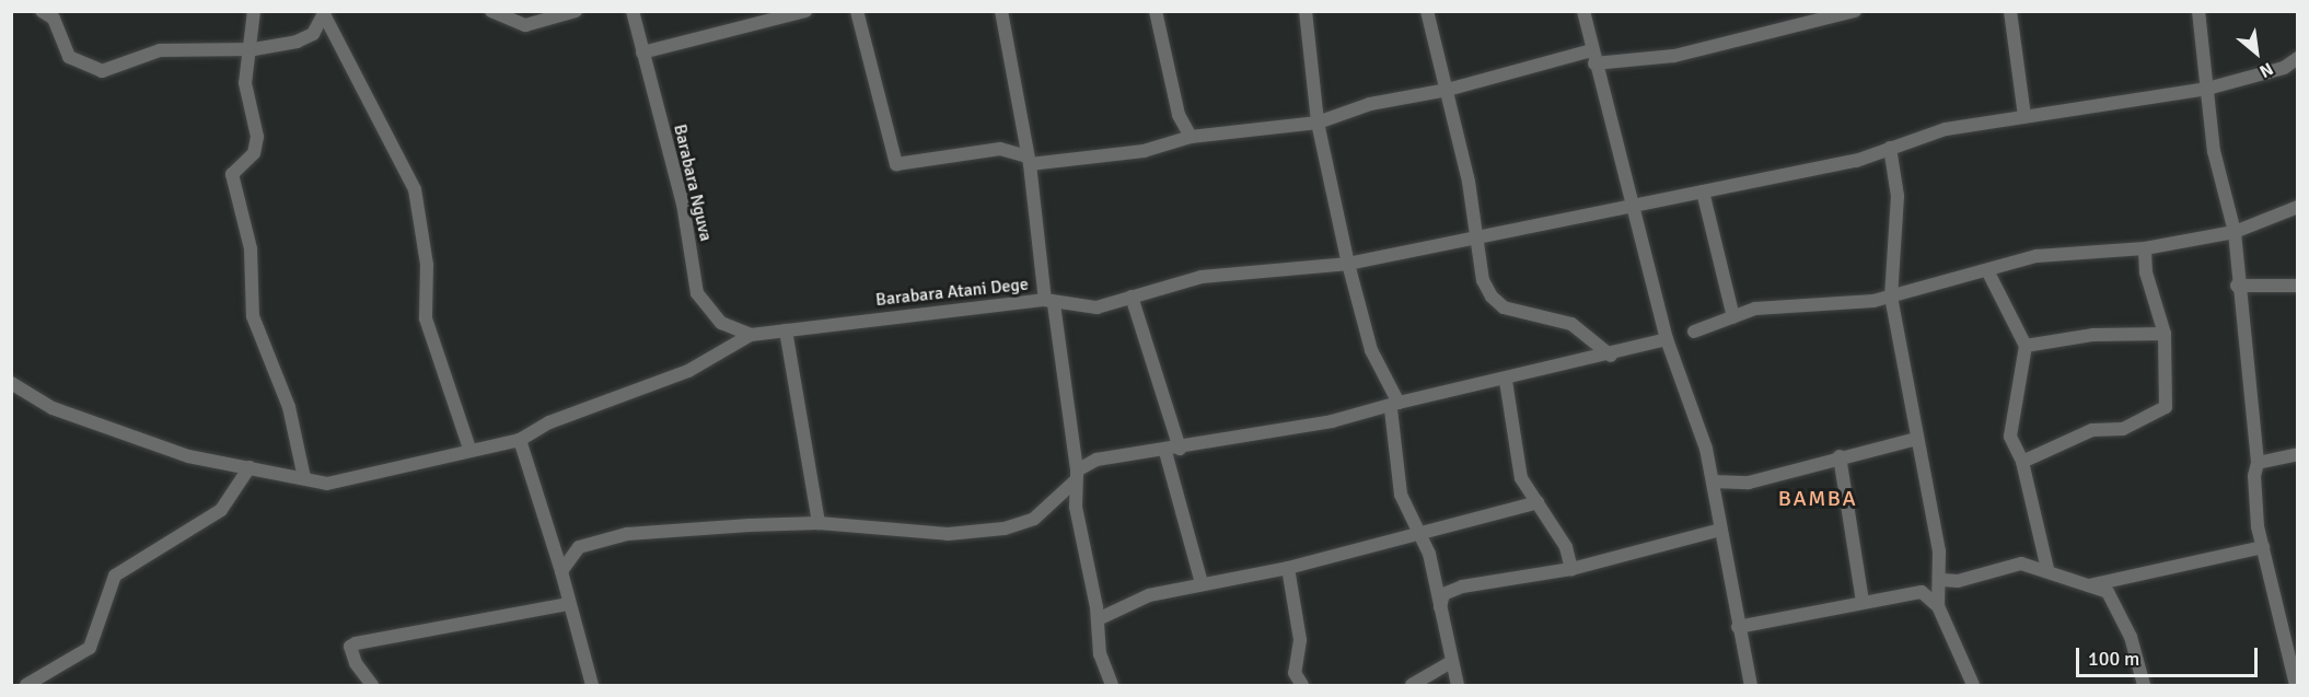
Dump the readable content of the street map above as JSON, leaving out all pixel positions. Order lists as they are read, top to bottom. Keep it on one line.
{"streets":{"street":["Barabara Nguva","Barabara Atani Dege"]},"crossings":[["Barabara Nguva","Barabara Atani Dege"]],"districts":["BAMBA"],"scale_bar":"100 m","north":"bottom right"}
